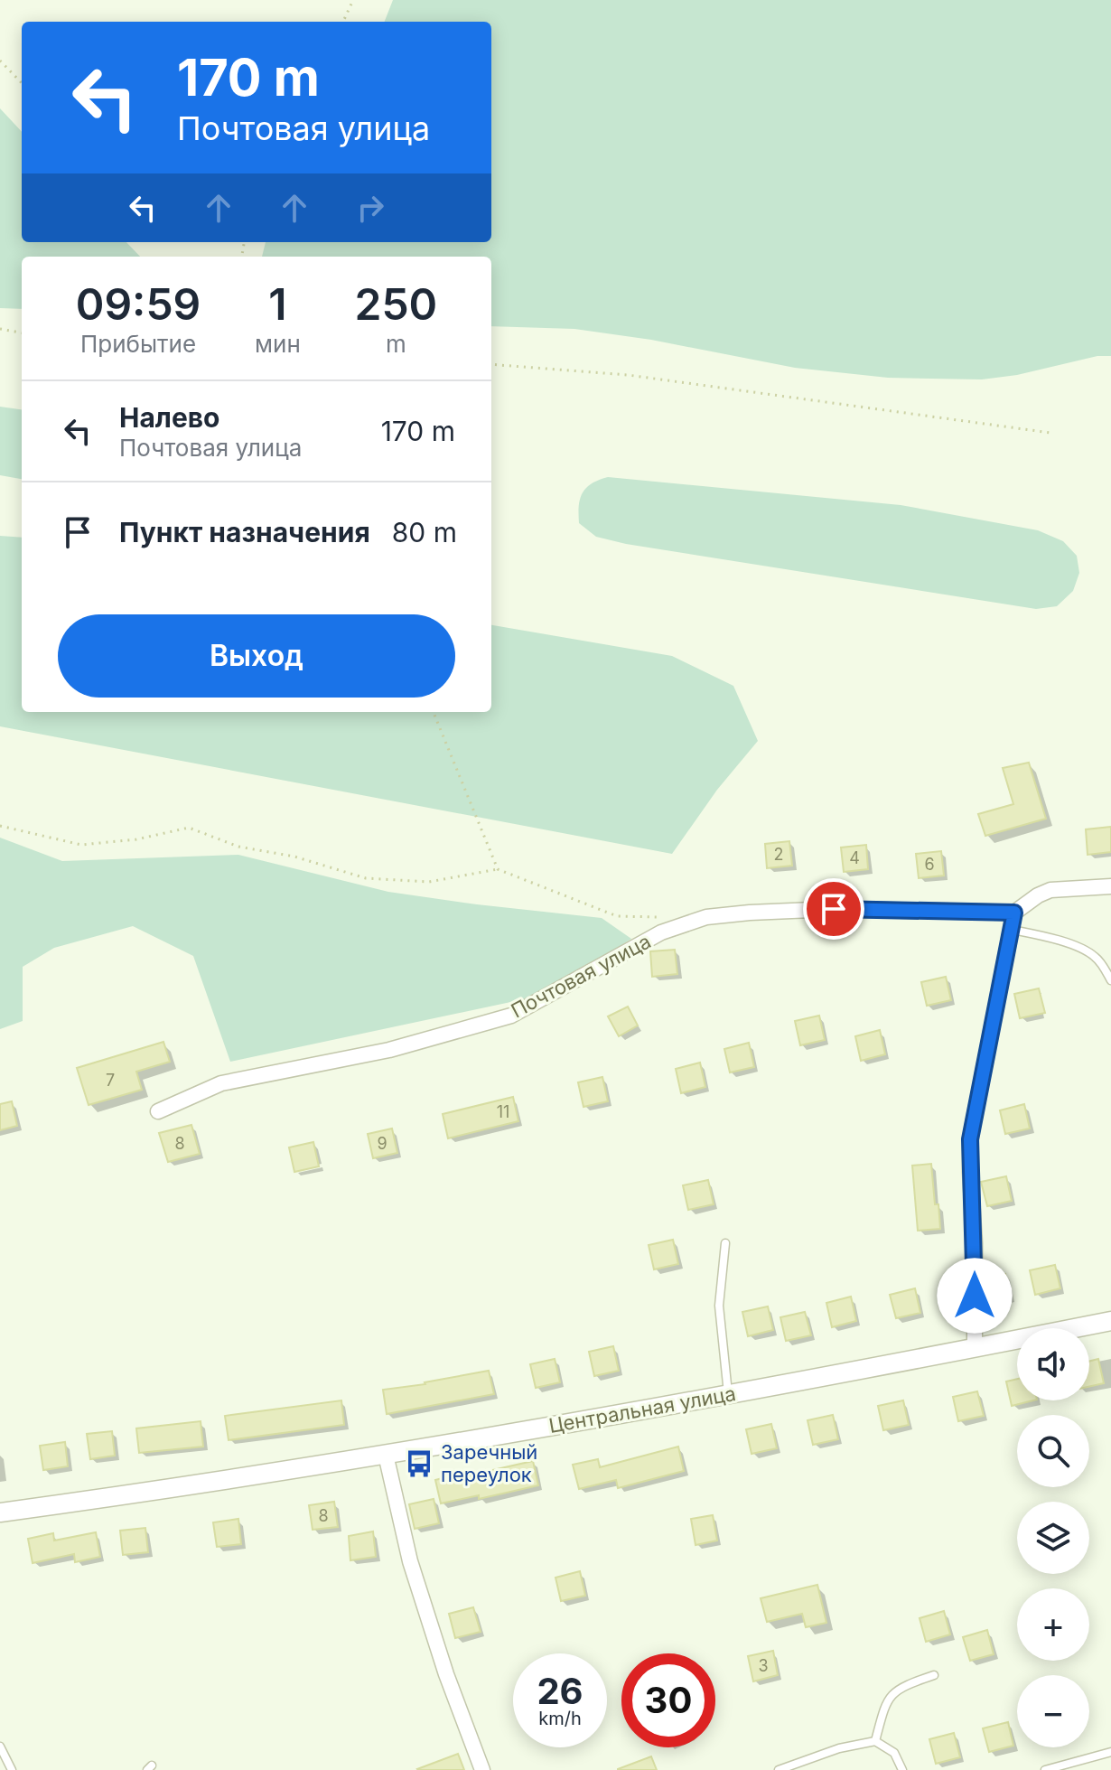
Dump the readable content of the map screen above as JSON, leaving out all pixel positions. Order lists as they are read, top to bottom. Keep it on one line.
{"streets":{"street":["Почтовая улица","Центральная улица"]},"places":{"bus stop":["Заречный переулок"]},"house_numbers":["2","4","6","7","11","8","9","8","3"],"page":{"turn":["170 m","Почтовая улица"],"eta":["09:59","Прибытие","1","мин","250","m"],"list":[{"name":"Налево","note":"Почтовая улица","value":"170 m"},{"name":"Пункт назначения","value":"80 m"}],"buttons":"Выход","map_buttons":["+","−"],"speed":"26 km/h","limit":"30"}}
